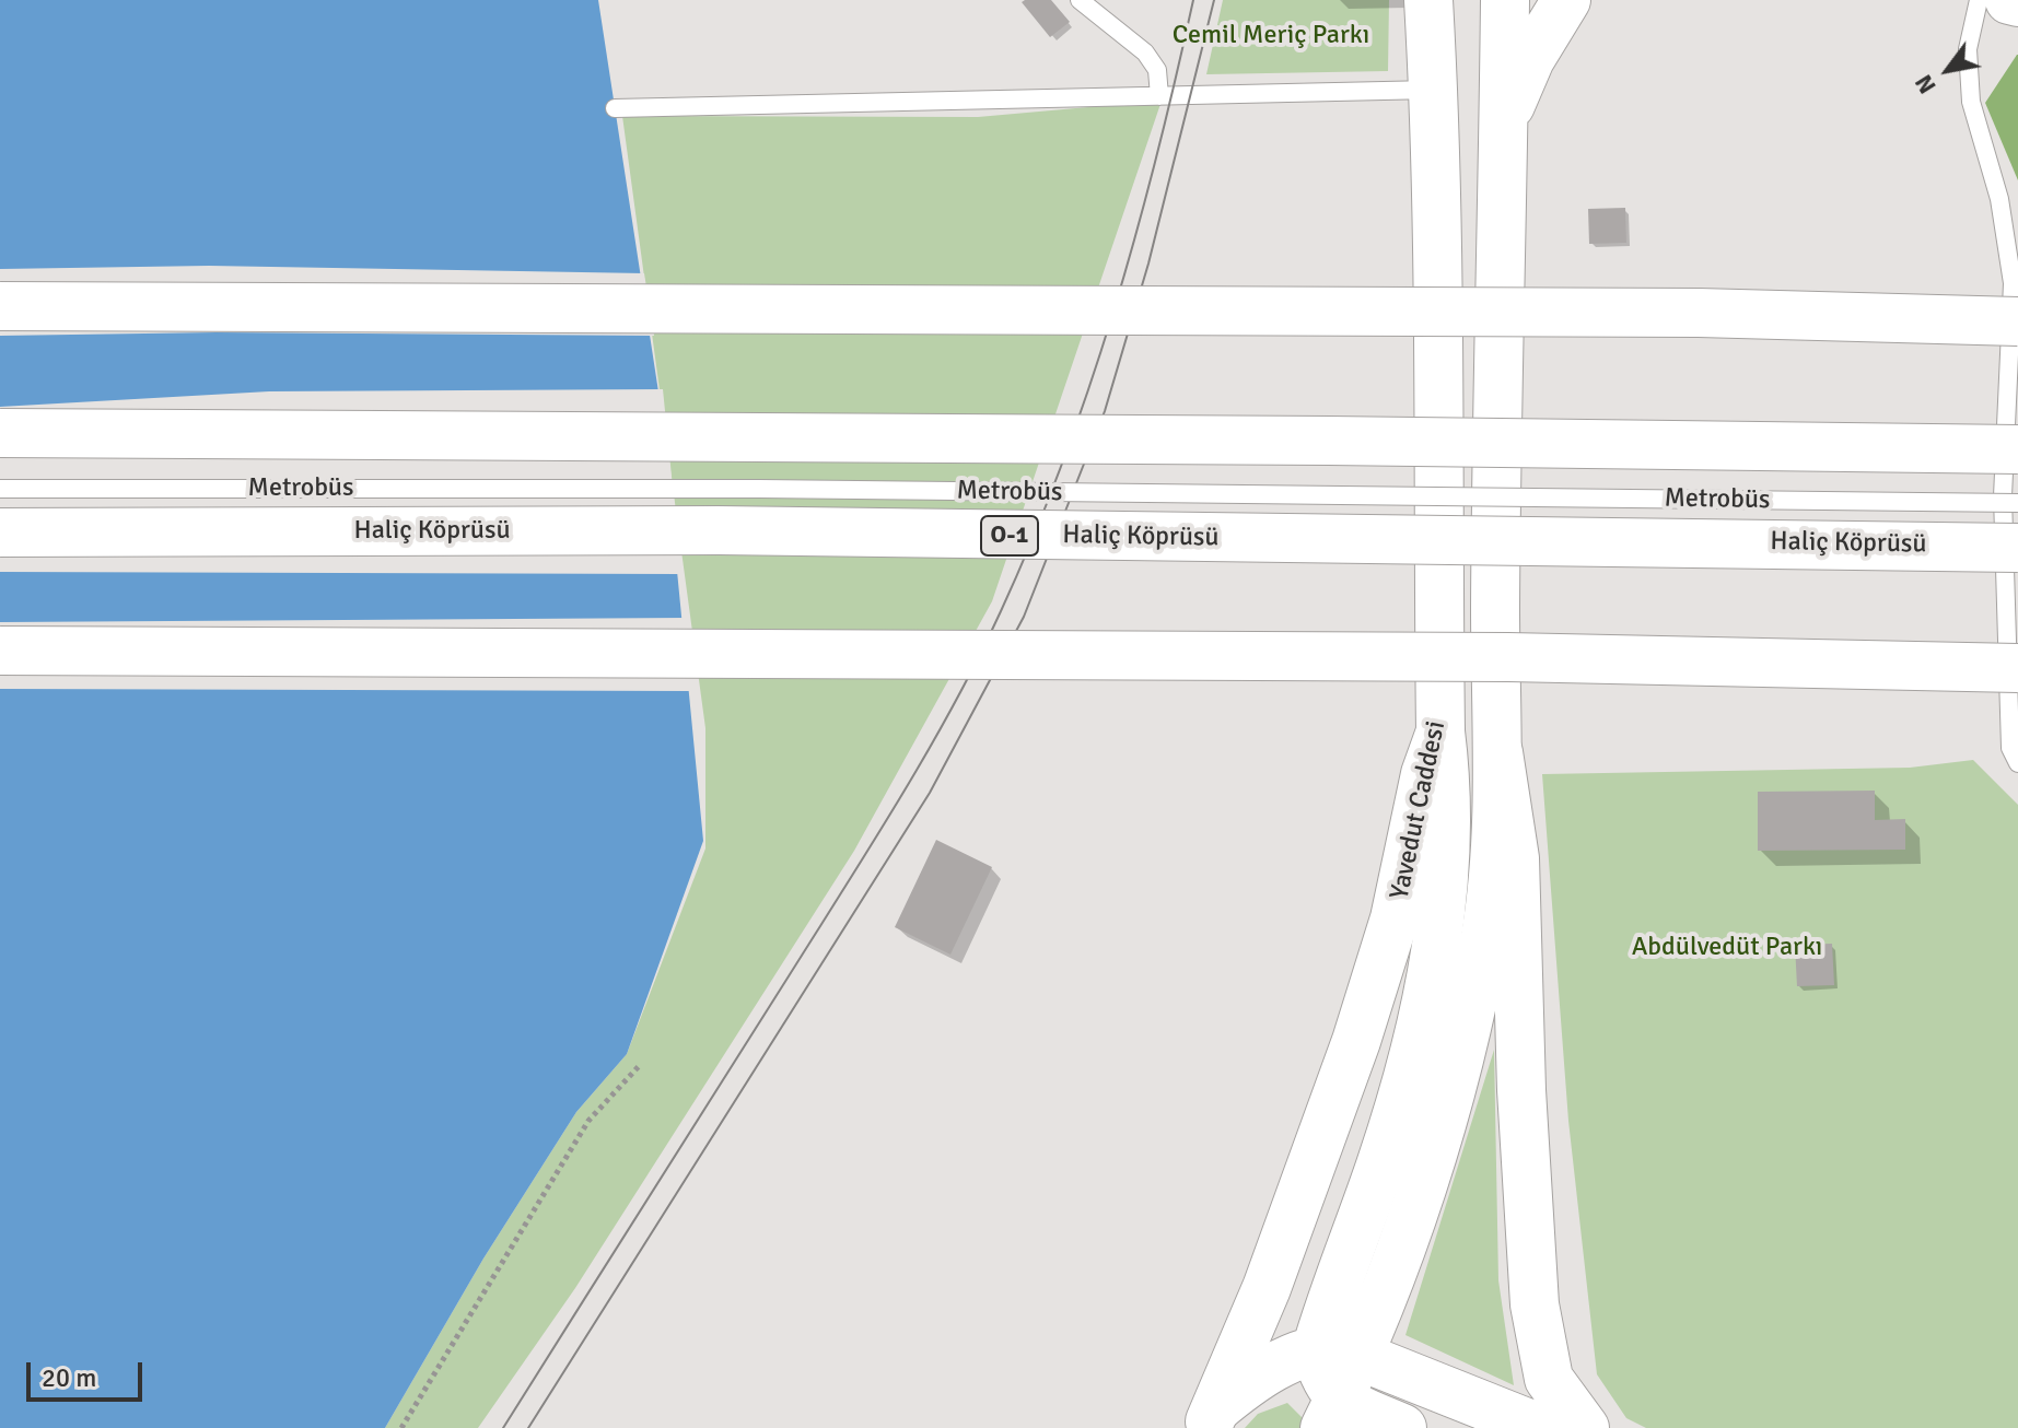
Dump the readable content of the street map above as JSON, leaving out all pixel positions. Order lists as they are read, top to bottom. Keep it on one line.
{"streets":{"main road":["Haliç Köprüsü","O-1","Yavedut Caddesi"],"lane":["Metrobüs"]},"parks":["Cemil Meriç Parkı","Abdülvedüt Parkı"],"scale_bar":"20 m","north":"bottom left"}
